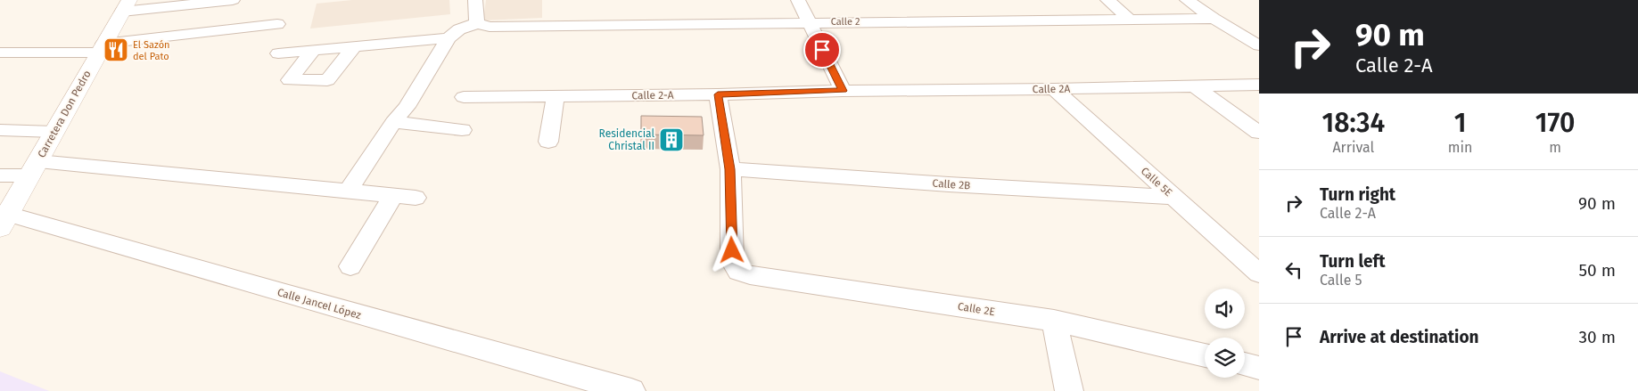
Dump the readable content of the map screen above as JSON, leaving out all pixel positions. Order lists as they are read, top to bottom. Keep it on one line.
{"streets":{"street":["Calle 2","Calle 2A","Calle 2-A","Carretera Don Pedro","Calle 5E","Calle 2B","Calle Jancel López","Calle 2E"]},"crossings":[["Calle 2A","Calle 2-A"],["Calle 2A","Calle 5E"],["Carretera Don Pedro","Calle Jancel López"],["Calle 5E","Calle 2B"],["Calle 2B","Calle 2E"]],"places":{"restaurant":["El Sazón del Pato"],"building":["Residencial Christal II"]},"page":{"turn":["90 m","Calle 2-A"],"eta":["18:34","Arrival","1","min","170","m"],"list":[{"name":"Turn right","note":"Calle 2-A","value":"90 m"},{"name":"Turn left","note":"Calle 5","value":"50 m"},{"name":"Arrive at destination","value":"30 m"}]}}
